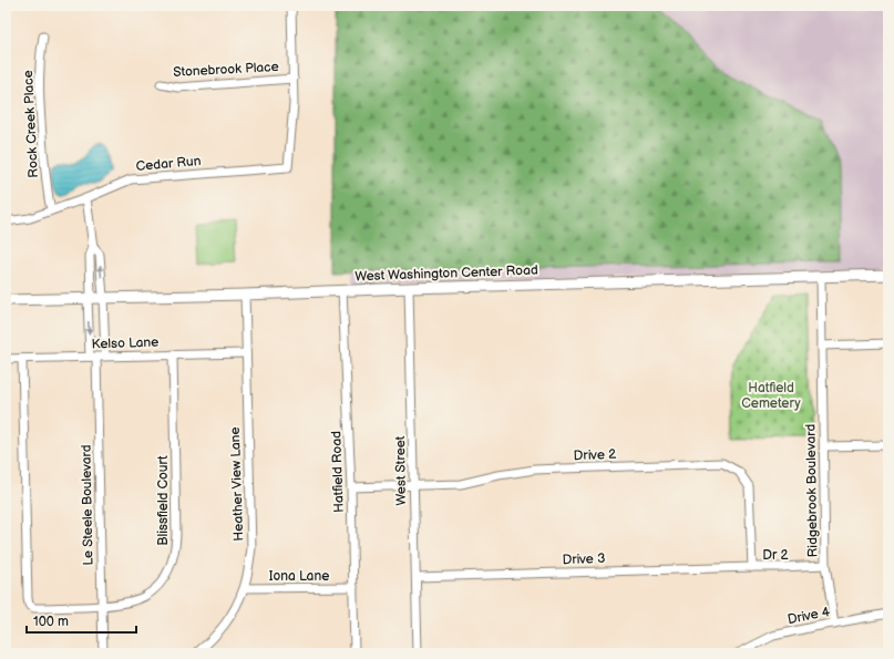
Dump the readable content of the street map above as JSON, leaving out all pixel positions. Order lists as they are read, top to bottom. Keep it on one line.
{"streets":{"main road":["West Washington Center Road"],"street":["Stonebrook Place","Rock Creek Place","Cedar Run","Kelso Lane","Drive 2","West Street","Hatfield Road","Heather View Lane","Ridgebrook Boulevard","Blissfield Court","Le Steele Boulevard","Dr 2","Drive 3","Iona Lane","Drive 4"]},"crossings":[["Stonebrook Place","Cedar Run"],["Rock Creek Place","Cedar Run"],["West Washington Center Road","West Street"],["West Washington Center Road","Hatfield Road"],["West Washington Center Road","Heather View Lane"],["West Washington Center Road","Ridgebrook Boulevard"],["West Washington Center Road","Le Steele Boulevard"],["Kelso Lane","Heather View Lane"],["Kelso Lane","Blissfield Court"],["Kelso Lane","Le Steele Boulevard"],["Drive 2","West Street"],["Drive 2","Hatfield Road"],["Drive 2","Dr 2"],["Drive 2","Drive 3"],["West Street","Drive 3"],["Hatfield Road","Iona Lane"],["Heather View Lane","Iona Lane"],["Ridgebrook Boulevard","Dr 2"],["Ridgebrook Boulevard","Drive 4"],["Blissfield Court","Le Steele Boulevard"],["Dr 2","Drive 3"]],"parks":["Hatfield Cemetery"],"scale_bar":"100 m"}
